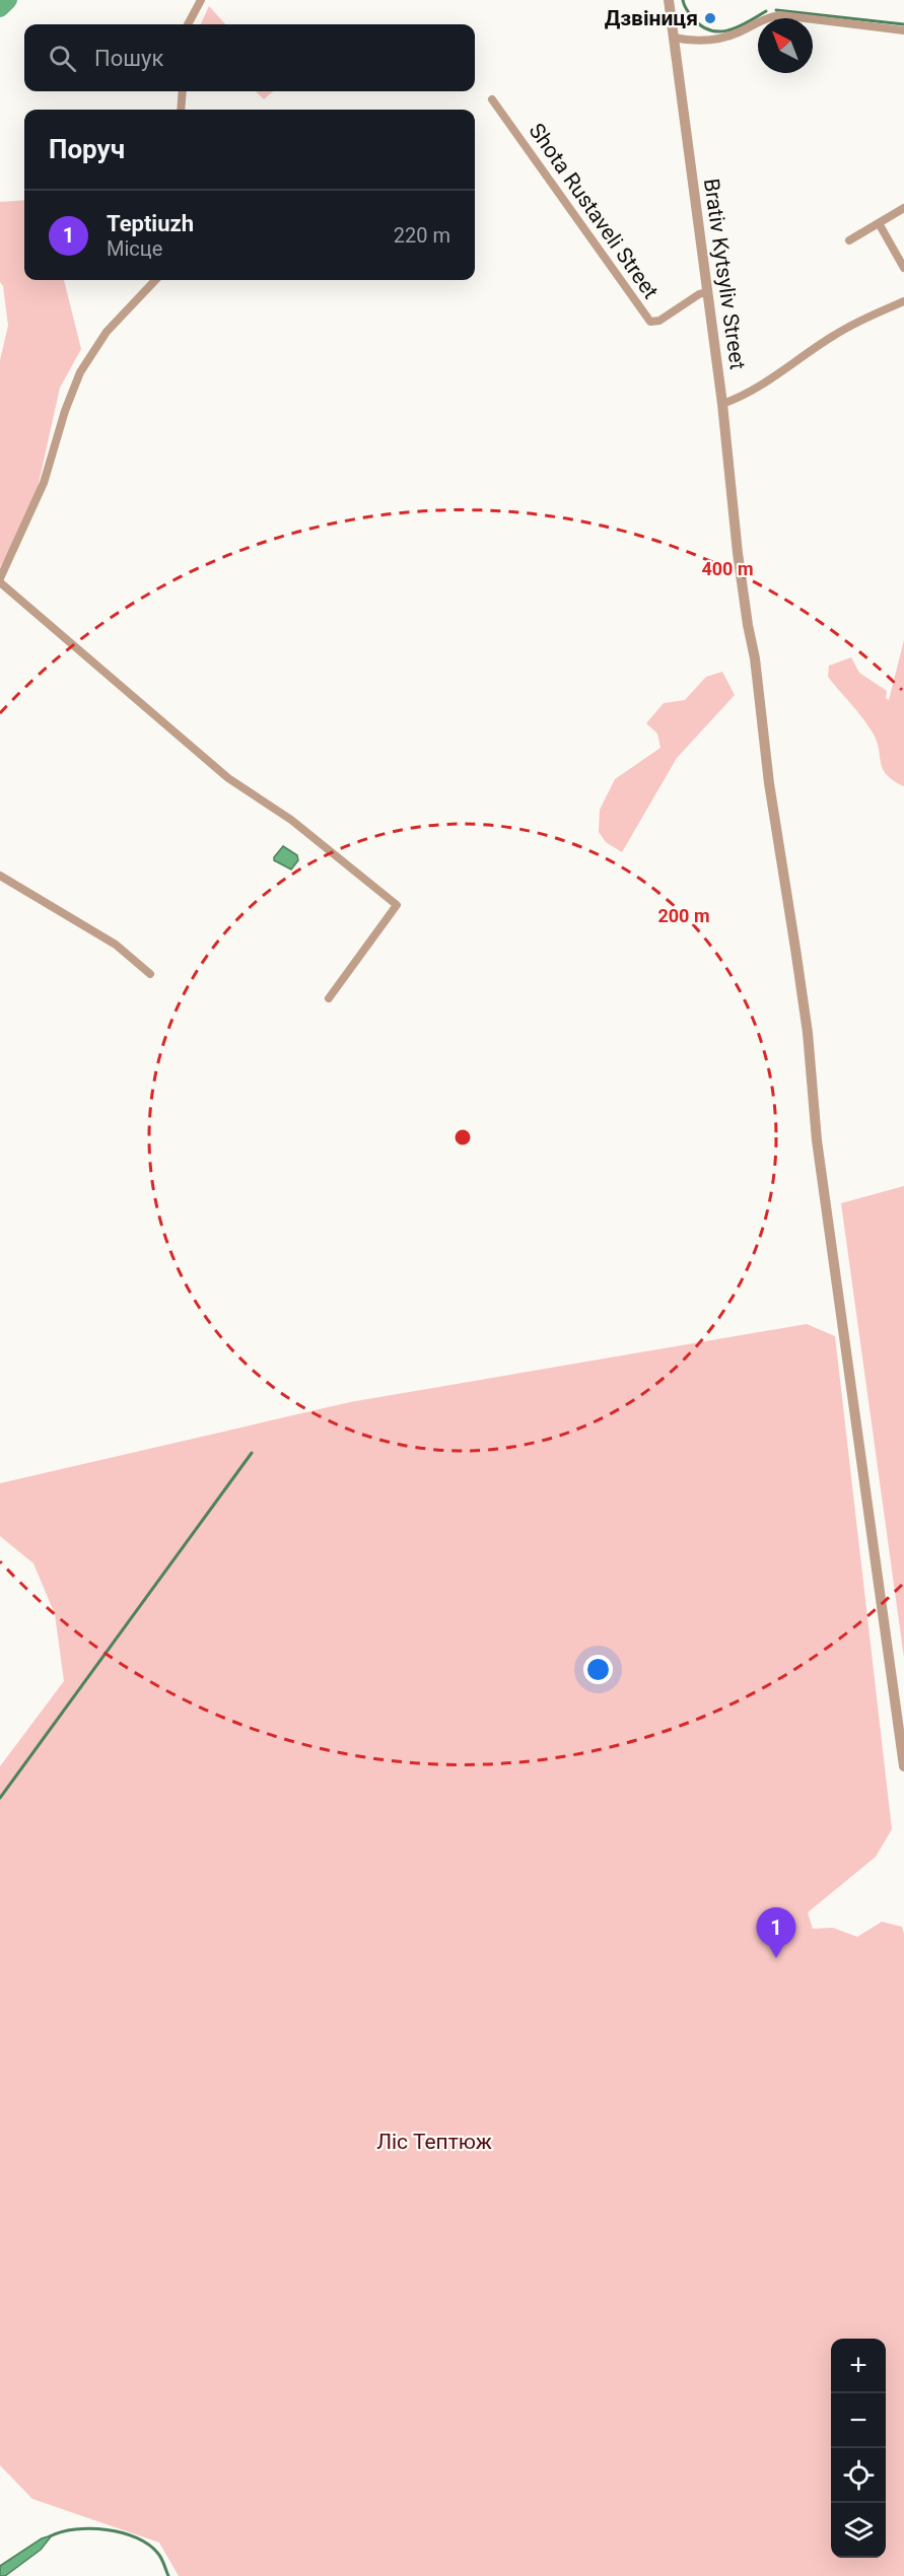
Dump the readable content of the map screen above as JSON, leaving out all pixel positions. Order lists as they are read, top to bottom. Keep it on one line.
{"streets":{"street":["Shota Rustaveli Street","Brativ Kytsyliv Street"]},"crossings":[["Shota Rustaveli Street","Brativ Kytsyliv Street"]],"parks":["Ліс Тептюж"],"places":["Дзвіниця"],"north":"top left","page":{"search":"Пошук","heading":"Поруч","list":[{"mark":"1","name":"Teptiuzh","note":"Місце","value":"220 m"}],"pins":"1","map_buttons":["+","−"]},"rings":["400 m","200 m"]}
